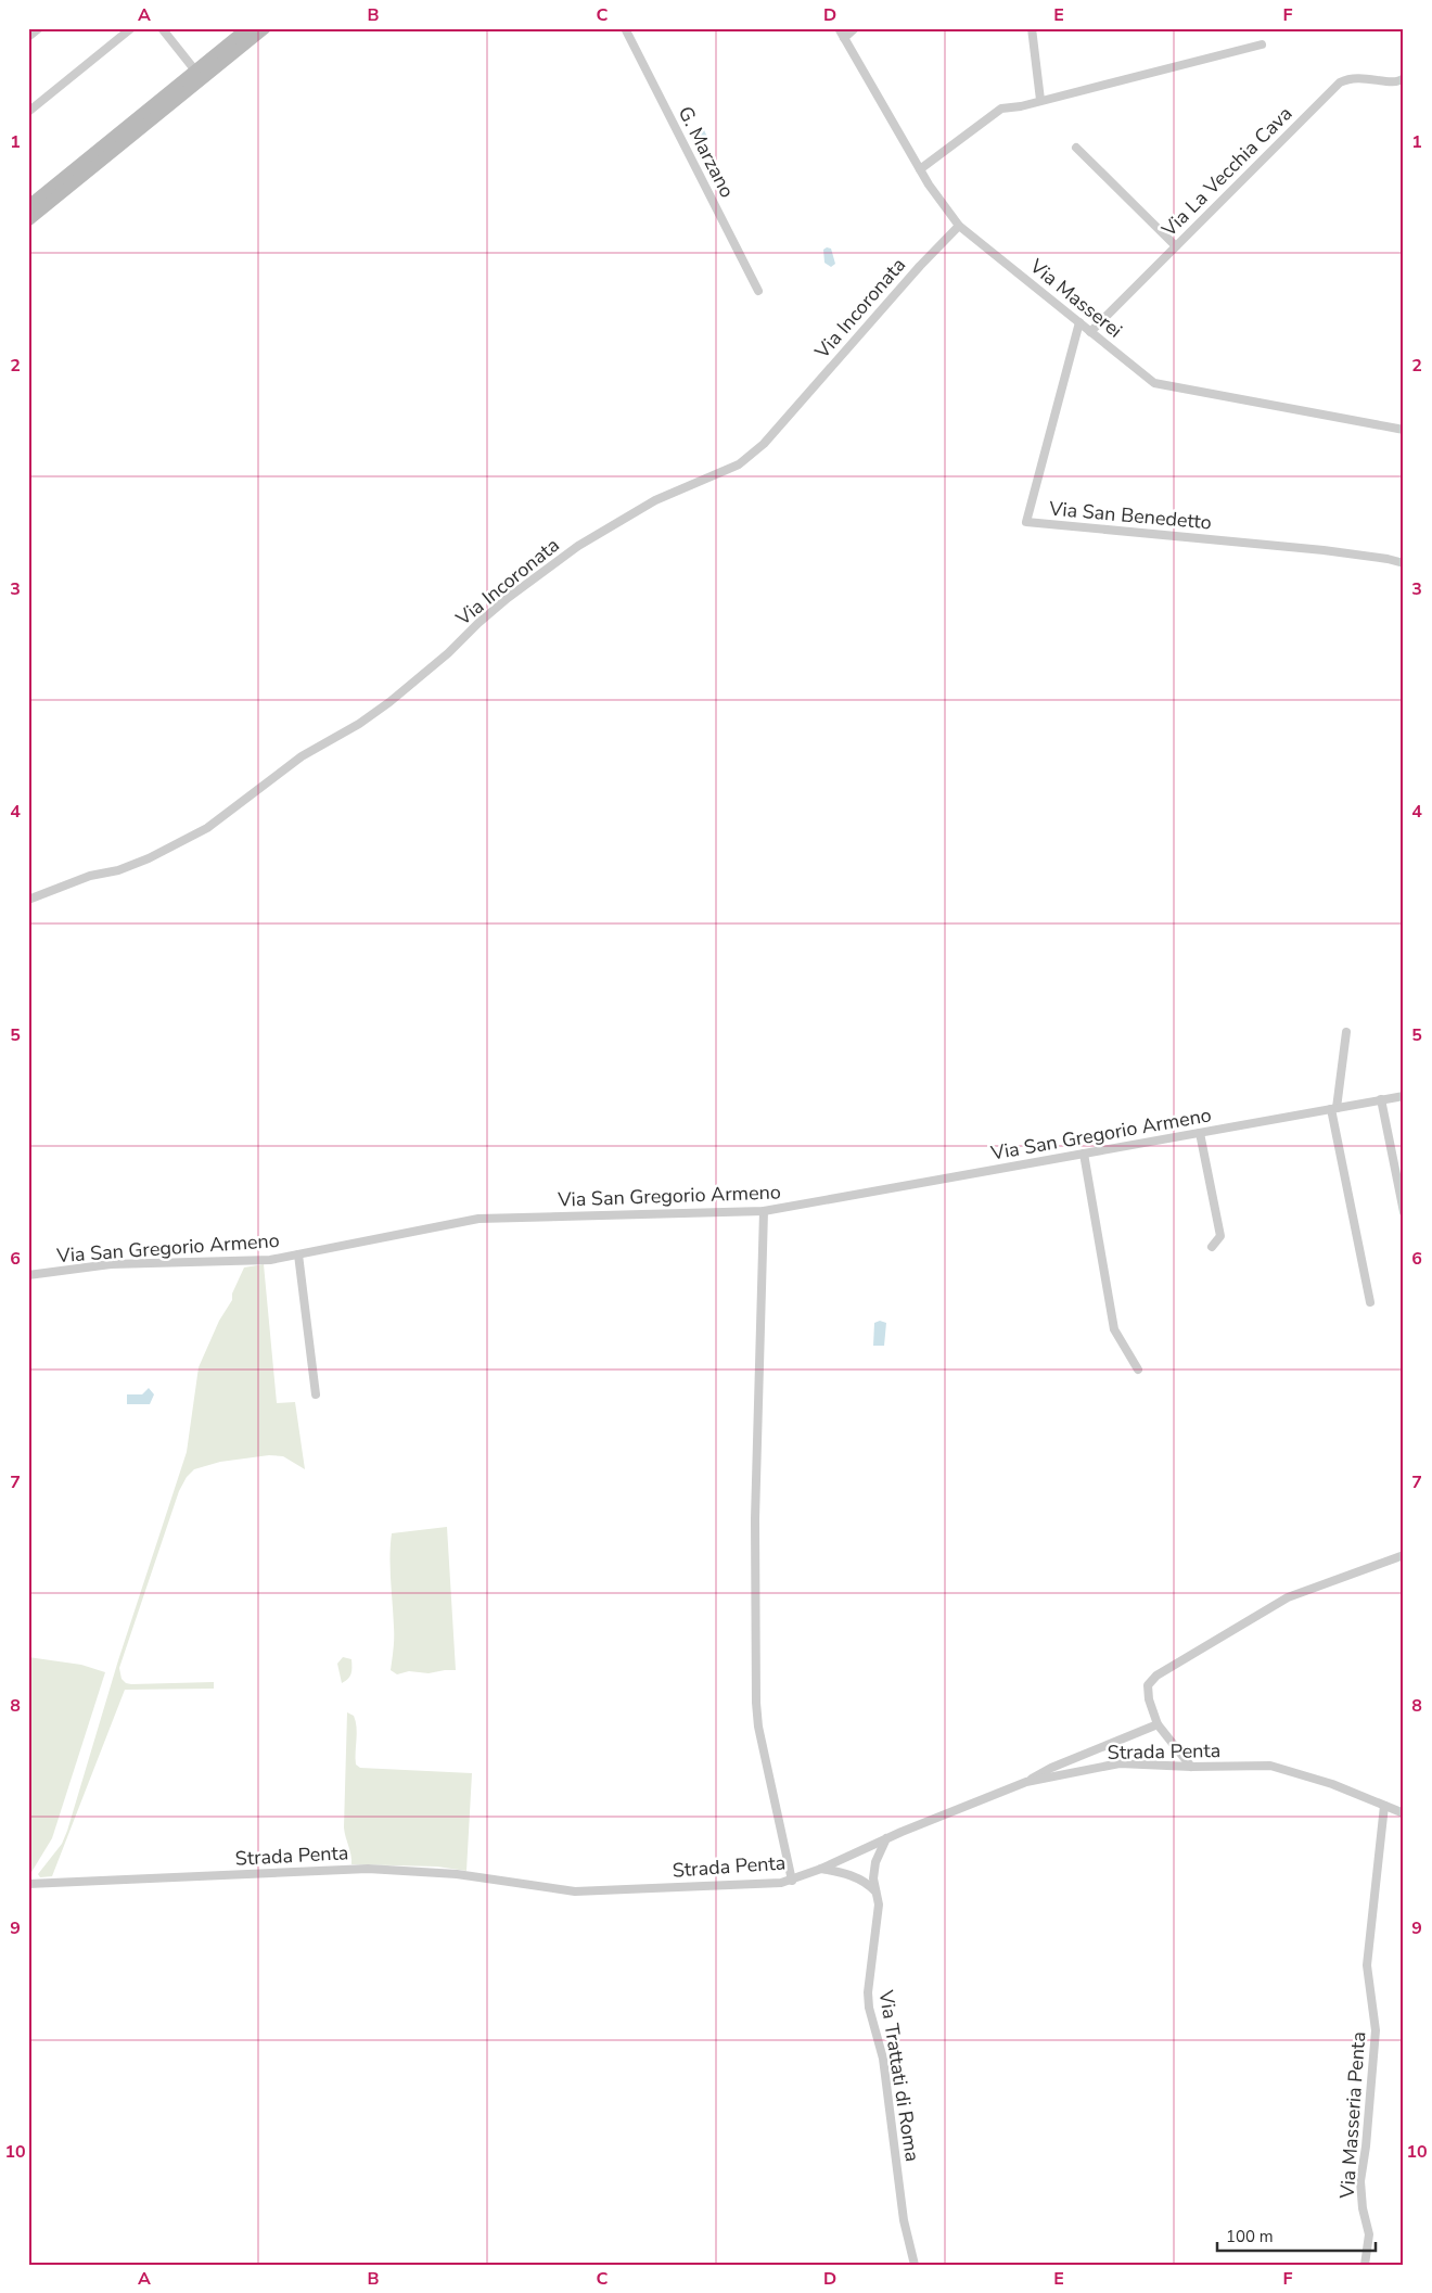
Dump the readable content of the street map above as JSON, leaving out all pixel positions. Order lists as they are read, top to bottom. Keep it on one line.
{"streets":{"street":["G. Marzano","Via La Vecchia Cava","Via Masserei","Via Incoronata","Via San Benedetto","Via San Gregorio Armeno","Strada Penta","Via Trattati di Roma","Via Masseria Penta"]},"crossings":[["Via La Vecchia Cava","Via Masserei"],["Via Masserei","Via Incoronata"],["Via Masserei","Via San Benedetto"],["Strada Penta","Via Trattati di Roma"],["Strada Penta","Via Masseria Penta"]],"scale_bar":"100 m","grid":{"columns":["A","B","C","D","E","F"],"rows":["1","2","3","4","5","6","7","8","9","10"]}}
